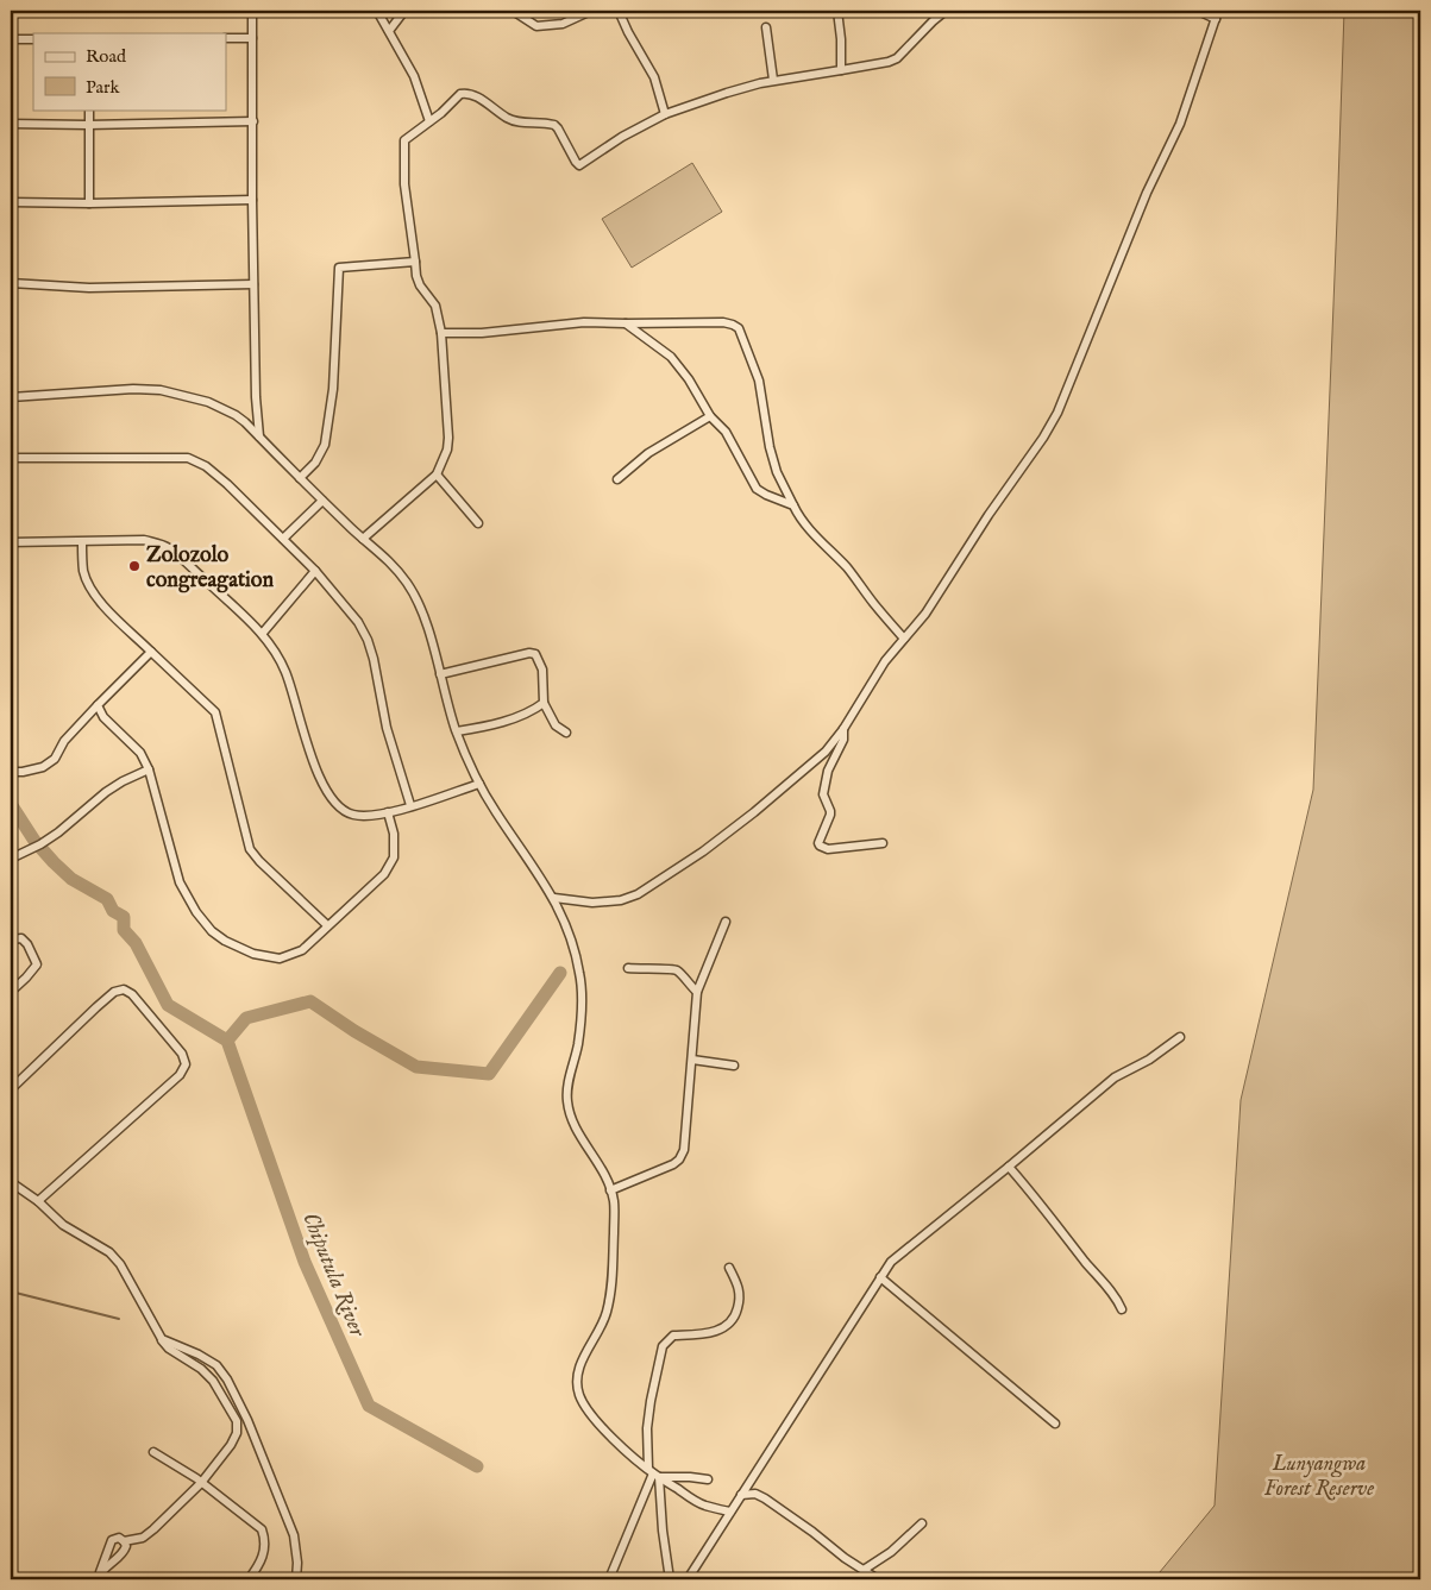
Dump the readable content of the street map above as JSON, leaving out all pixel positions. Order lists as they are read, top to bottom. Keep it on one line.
{"water":["Chiputula River"],"parks":["Lunyangwa Forest Reserve"],"places":["Zolozolo congreagation"],"legend":["Road","Park"]}
